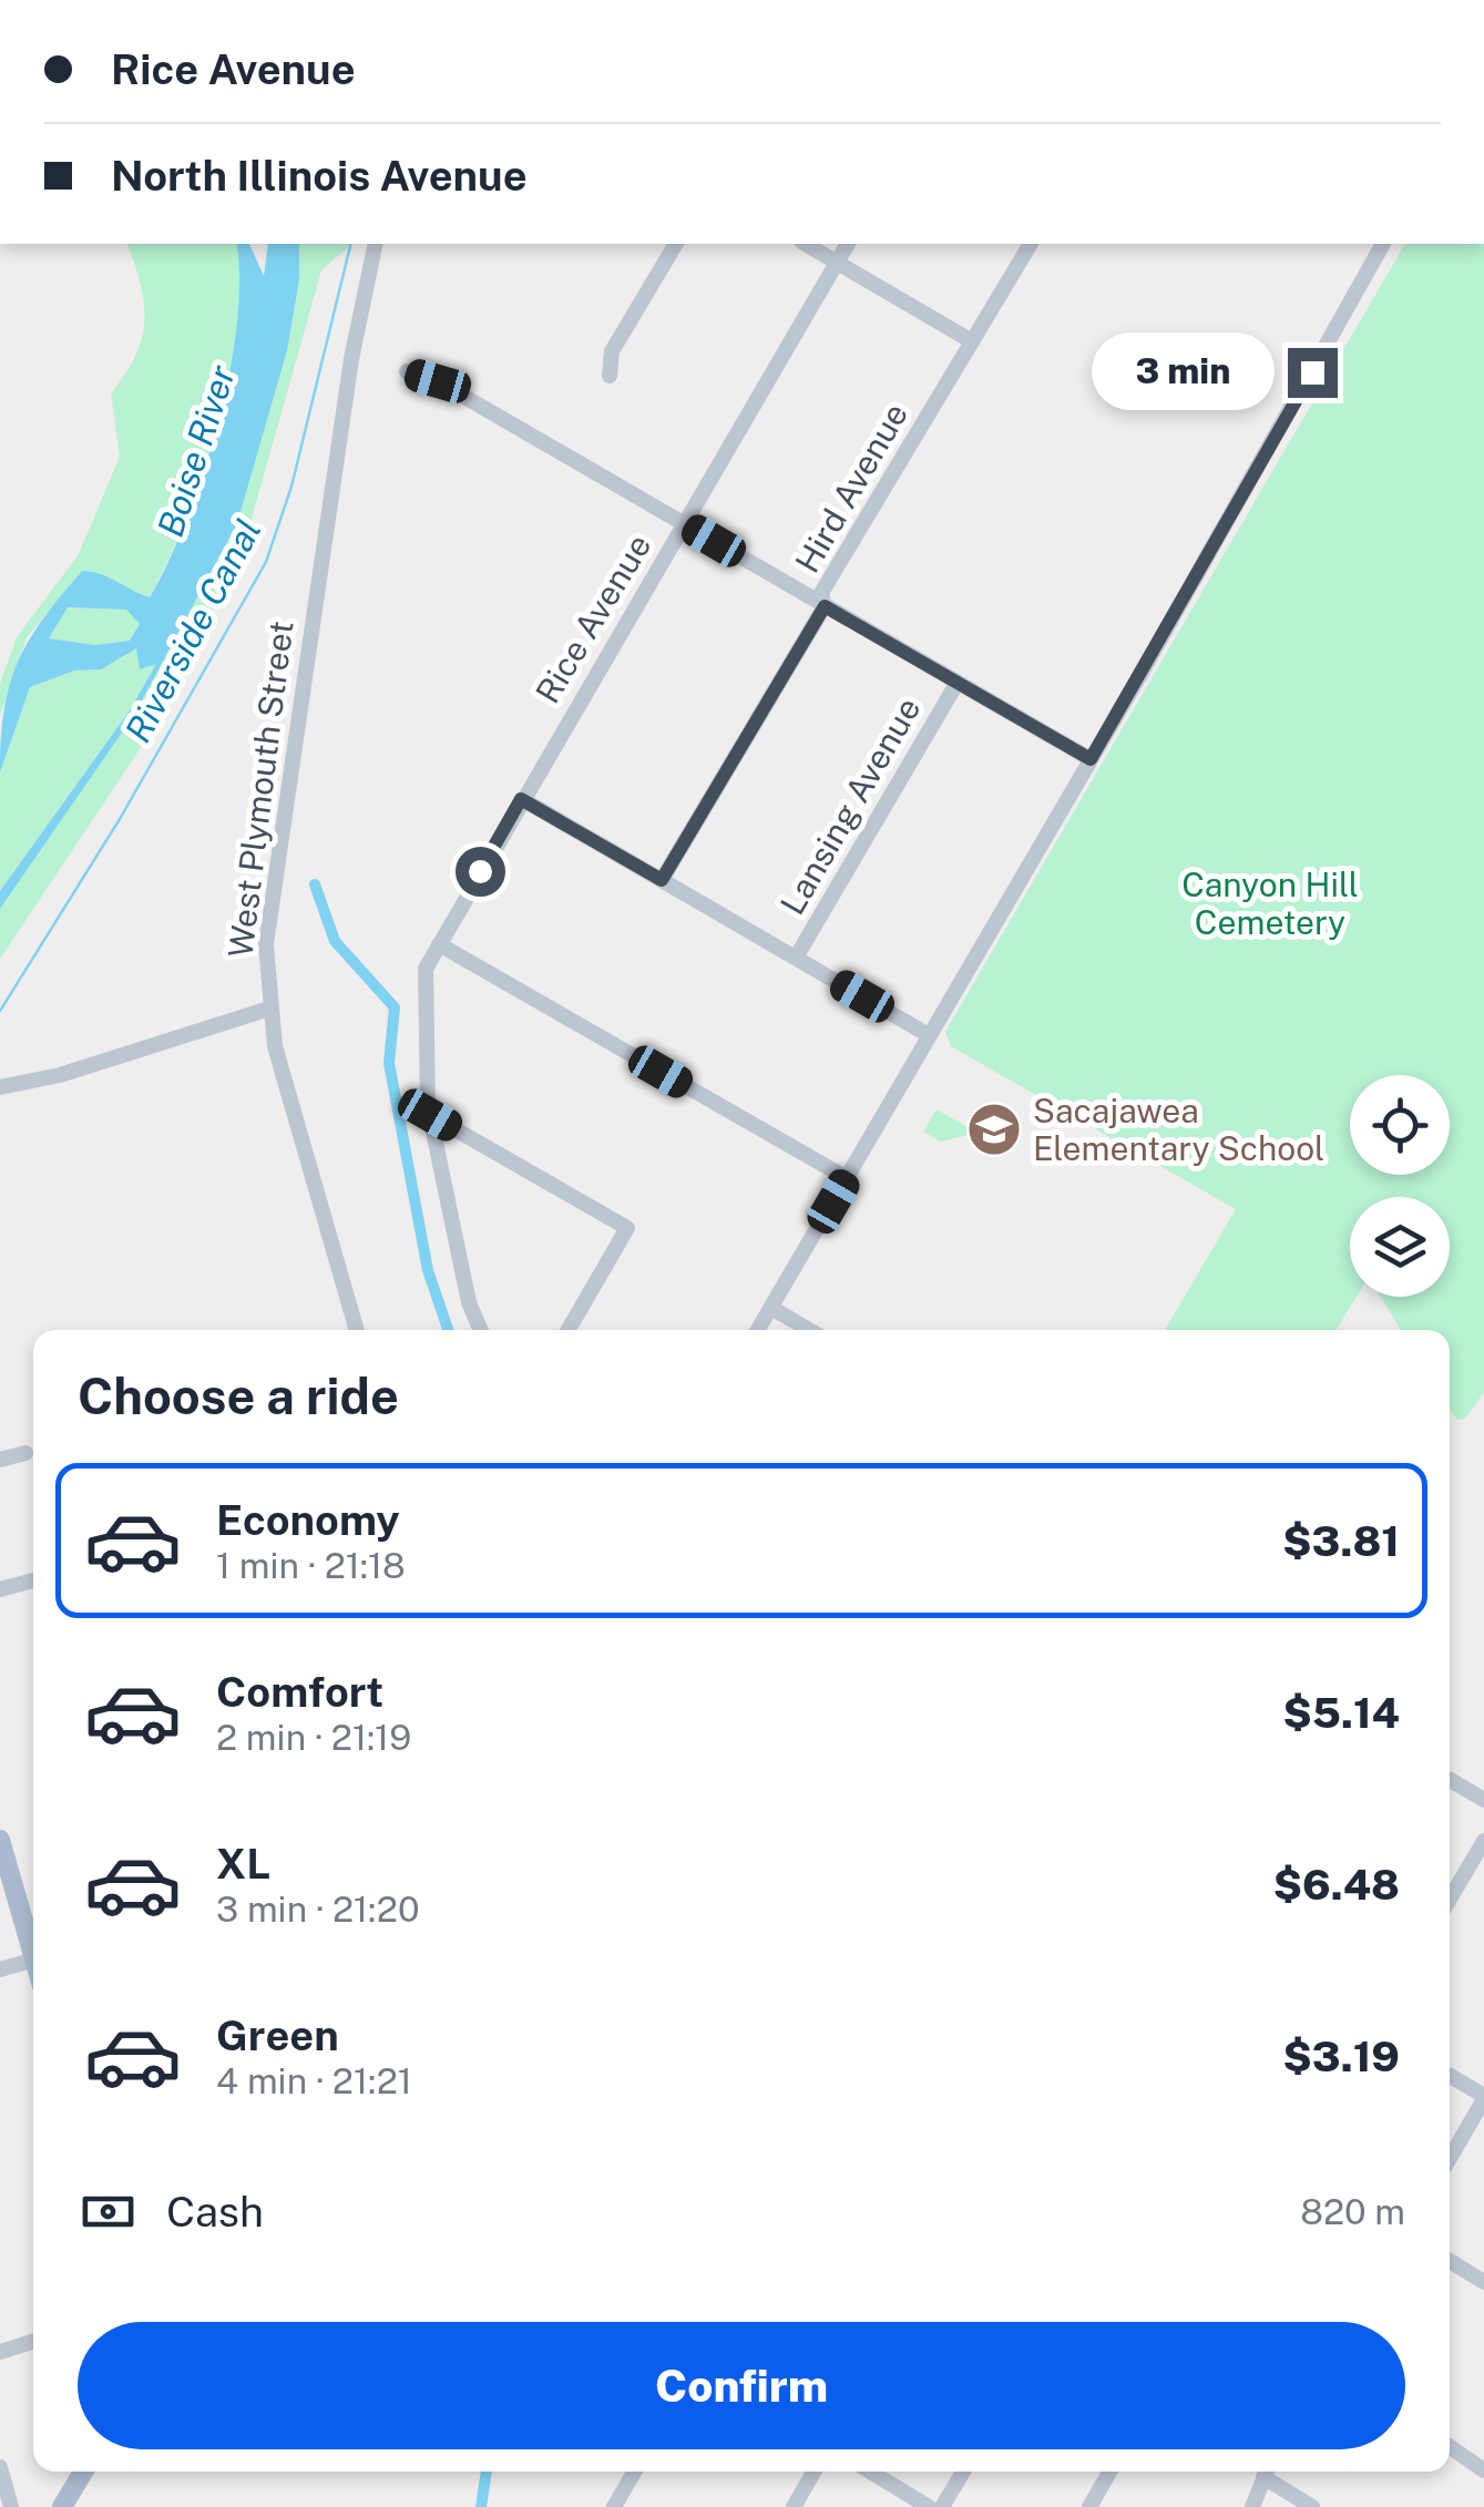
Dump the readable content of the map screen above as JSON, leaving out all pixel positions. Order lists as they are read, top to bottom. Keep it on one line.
{"streets":{"street":["Hird Avenue","Rice Avenue","West Plymouth Street","Lansing Avenue"]},"water":["Boise River","Riverside Canal"],"parks":["Canyon Hill Cemetery"],"places":{"school or university":["Sacajawea Elementary School"]},"page":{"banner":["Rice Avenue","North Illinois Avenue"],"bubble":"3 min","heading":"Choose a ride","list":[{"name":"Economy","note":"1 min · 21:18","value":"$3.81"},{"name":"Comfort","note":"2 min · 21:19","value":"$5.14"},{"name":"XL","note":"3 min · 21:20","value":"$6.48"},{"name":"Green","note":"4 min · 21:21","value":"$3.19"}],"pay":["Cash","820 m"],"buttons":"Confirm"}}
